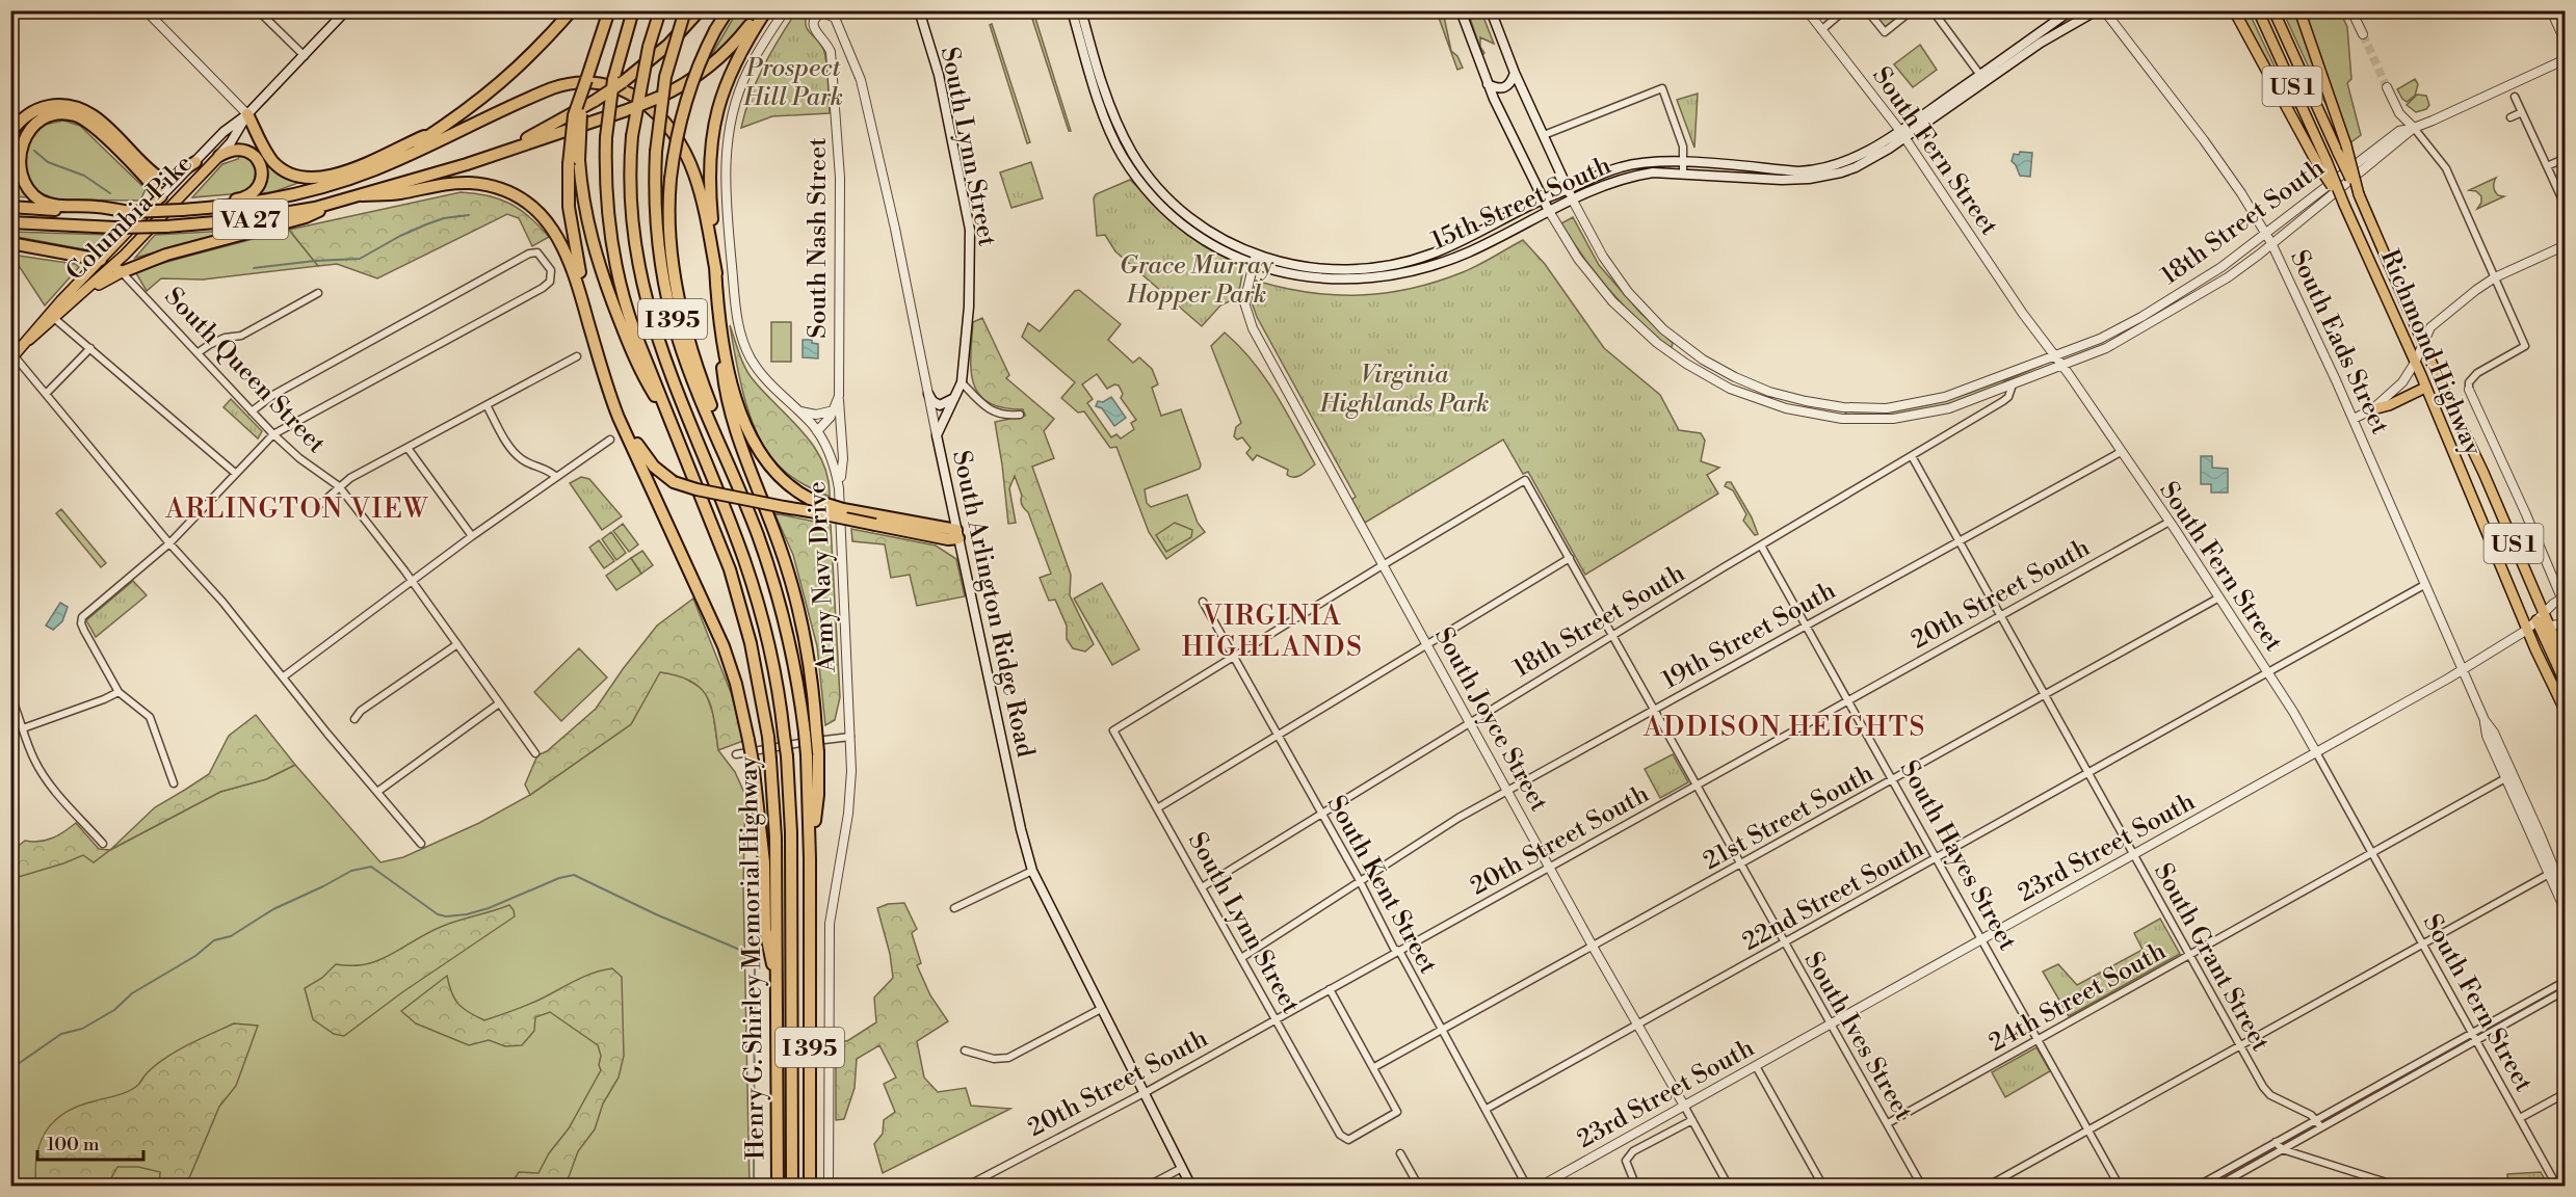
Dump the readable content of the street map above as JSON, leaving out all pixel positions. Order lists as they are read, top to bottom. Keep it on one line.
{"streets":{"highway":["VA 27","I 395","Henry G. Shirley Memorial Highway"],"main road":["US 1","South Lynn Street","15th Street South","Columbia Pike","Richmond Highway","South Queen Street","South Arlington Ridge Road"],"street":["South Fern Street","18th Street South","South Nash Street","South Eads Street","Army Navy Drive","20th Street South","19th Street South","South Joyce Street","21st Street South","23rd Street South","South Hayes Street","South Kent Street","22nd Street South","South Grant Street","24th Street South","South Ives Street"]},"crossings":[["US 1","Richmond Highway"],["South Lynn Street","18th Street South"],["South Lynn Street","20th Street South"],["South Lynn Street","South Arlington Ridge Road"],["South Lynn Street","19th Street South"],["South Lynn Street","21st Street South"],["South Lynn Street","South Kent Street"],["South Fern Street","15th Street South"],["South Fern Street","18th Street South"],["South Fern Street","20th Street South"],["South Fern Street","19th Street South"],["South Fern Street","21st Street South"],["South Fern Street","23rd Street South"],["South Fern Street","22nd Street South"],["South Fern Street","24th Street South"],["15th Street South","South Joyce Street"],["Columbia Pike","South Queen Street"],["VA 27","Henry G. Shirley Memorial Highway"],["18th Street South","South Eads Street"],["18th Street South","South Joyce Street"],["18th Street South","South Hayes Street"],["18th Street South","South Kent Street"],["18th Street South","South Grant Street"],["18th Street South","South Ives Street"],["South Nash Street","Army Navy Drive"],["South Nash Street","South Arlington Ridge Road"],["South Eads Street","23rd Street South"],["South Eads Street","22nd Street South"],["South Eads Street","24th Street South"],["Richmond Highway","23rd Street South"],["20th Street South","South Arlington Ridge Road"],["20th Street South","South Joyce Street"],["20th Street South","South Hayes Street"],["20th Street South","South Kent Street"],["20th Street South","South Grant Street"],["20th Street South","South Ives Street"],["19th Street South","South Joyce Street"],["19th Street South","South Hayes Street"],["19th Street South","South Kent Street"],["19th Street South","South Grant Street"],["19th Street South","South Ives Street"],["South Joyce Street","21st Street South"],["South Joyce Street","23rd Street South"],["South Joyce Street","22nd Street South"],["South Joyce Street","South Ives Street"],["21st Street South","South Hayes Street"],["21st Street South","South Kent Street"],["21st Street South","South Grant Street"],["21st Street South","South Ives Street"],["23rd Street South","South Hayes Street"],["23rd Street South","South Grant Street"],["23rd Street South","South Ives Street"],["South Hayes Street","22nd Street South"],["South Hayes Street","24th Street South"],["South Kent Street","22nd Street South"],["22nd Street South","South Grant Street"],["22nd Street South","South Ives Street"],["South Grant Street","24th Street South"],["24th Street South","South Ives Street"]],"districts":["ARLINGTON VIEW","VIRGINIA HIGHLANDS","ADDISON HEIGHTS"],"parks":["Prospect Hill Park","Grace Murray Hopper Park","Virginia Highlands Park"],"scale_bar":"100 m"}
